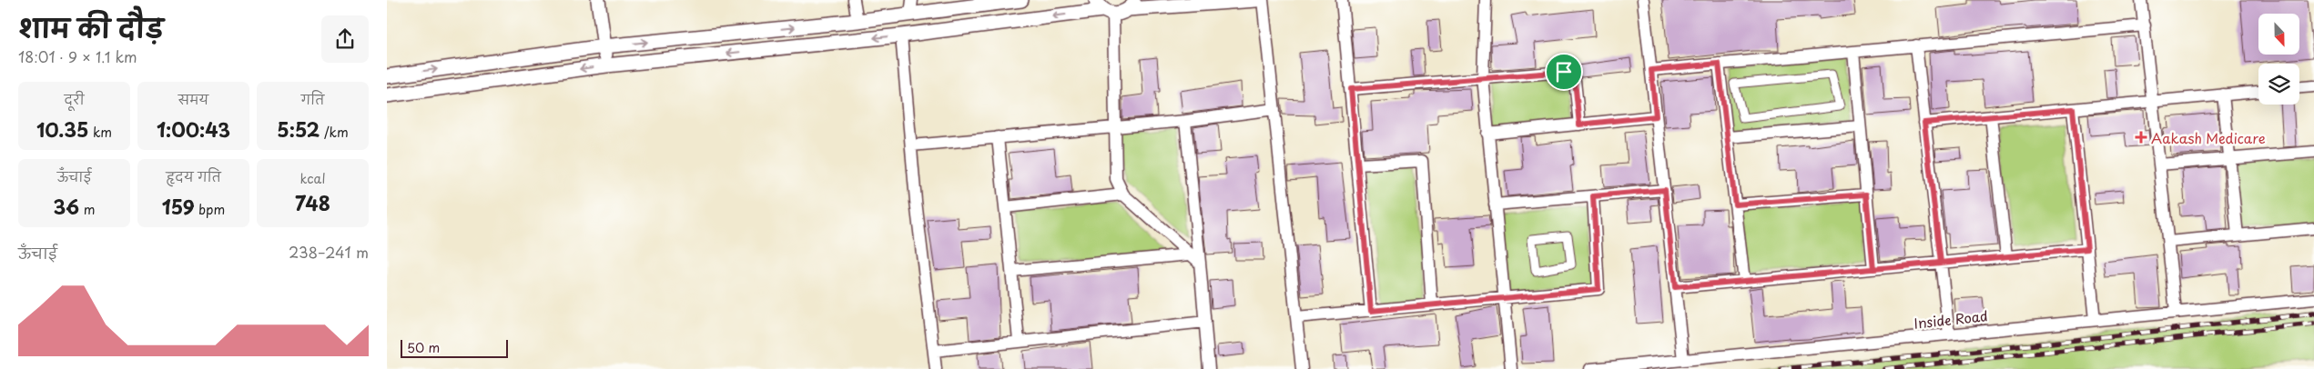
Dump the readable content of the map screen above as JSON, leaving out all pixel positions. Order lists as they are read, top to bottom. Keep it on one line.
{"streets":{"street":["Inside Road"]},"places":{"health":["Aakash Medicare"]},"scale_bar":"50 m","north":"bottom","page":{"heading":["शाम की दौड़","18:01 · 9 × 1.1 km"],"stats":[["दूरी","10.35 km"],["समय","1:00:43"],["गति","5:52 /km"],["ऊँचाई","36 m"],["हृदय गति","159 bpm"],["kcal","748"]],"chart":["ऊँचाई","238–241 m"],"scale":"50 m"}}
